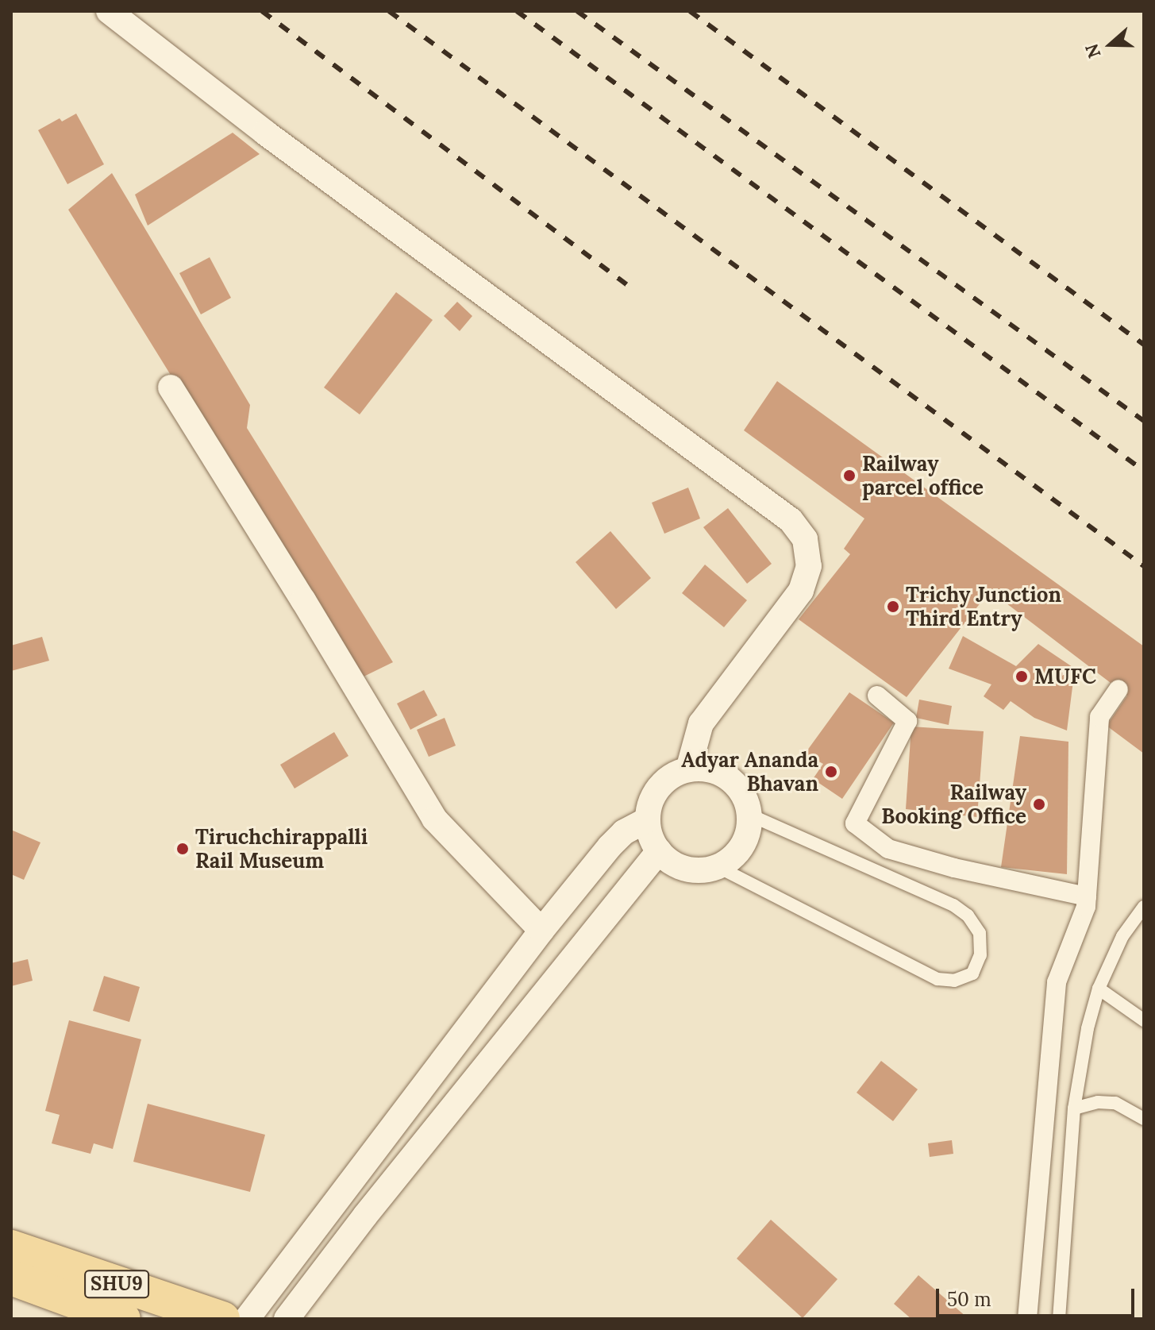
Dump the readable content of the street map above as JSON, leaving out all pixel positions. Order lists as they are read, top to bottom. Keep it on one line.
{"streets":{"main road":["SHU9"]},"places":["Railway parcel office","Trichy Junction Third Entry","MUFC","Adyar Ananda Bhavan","Railway Booking Office","Tiruchchirappalli Rail Museum"],"scale_bar":"50 m","north":"left"}
